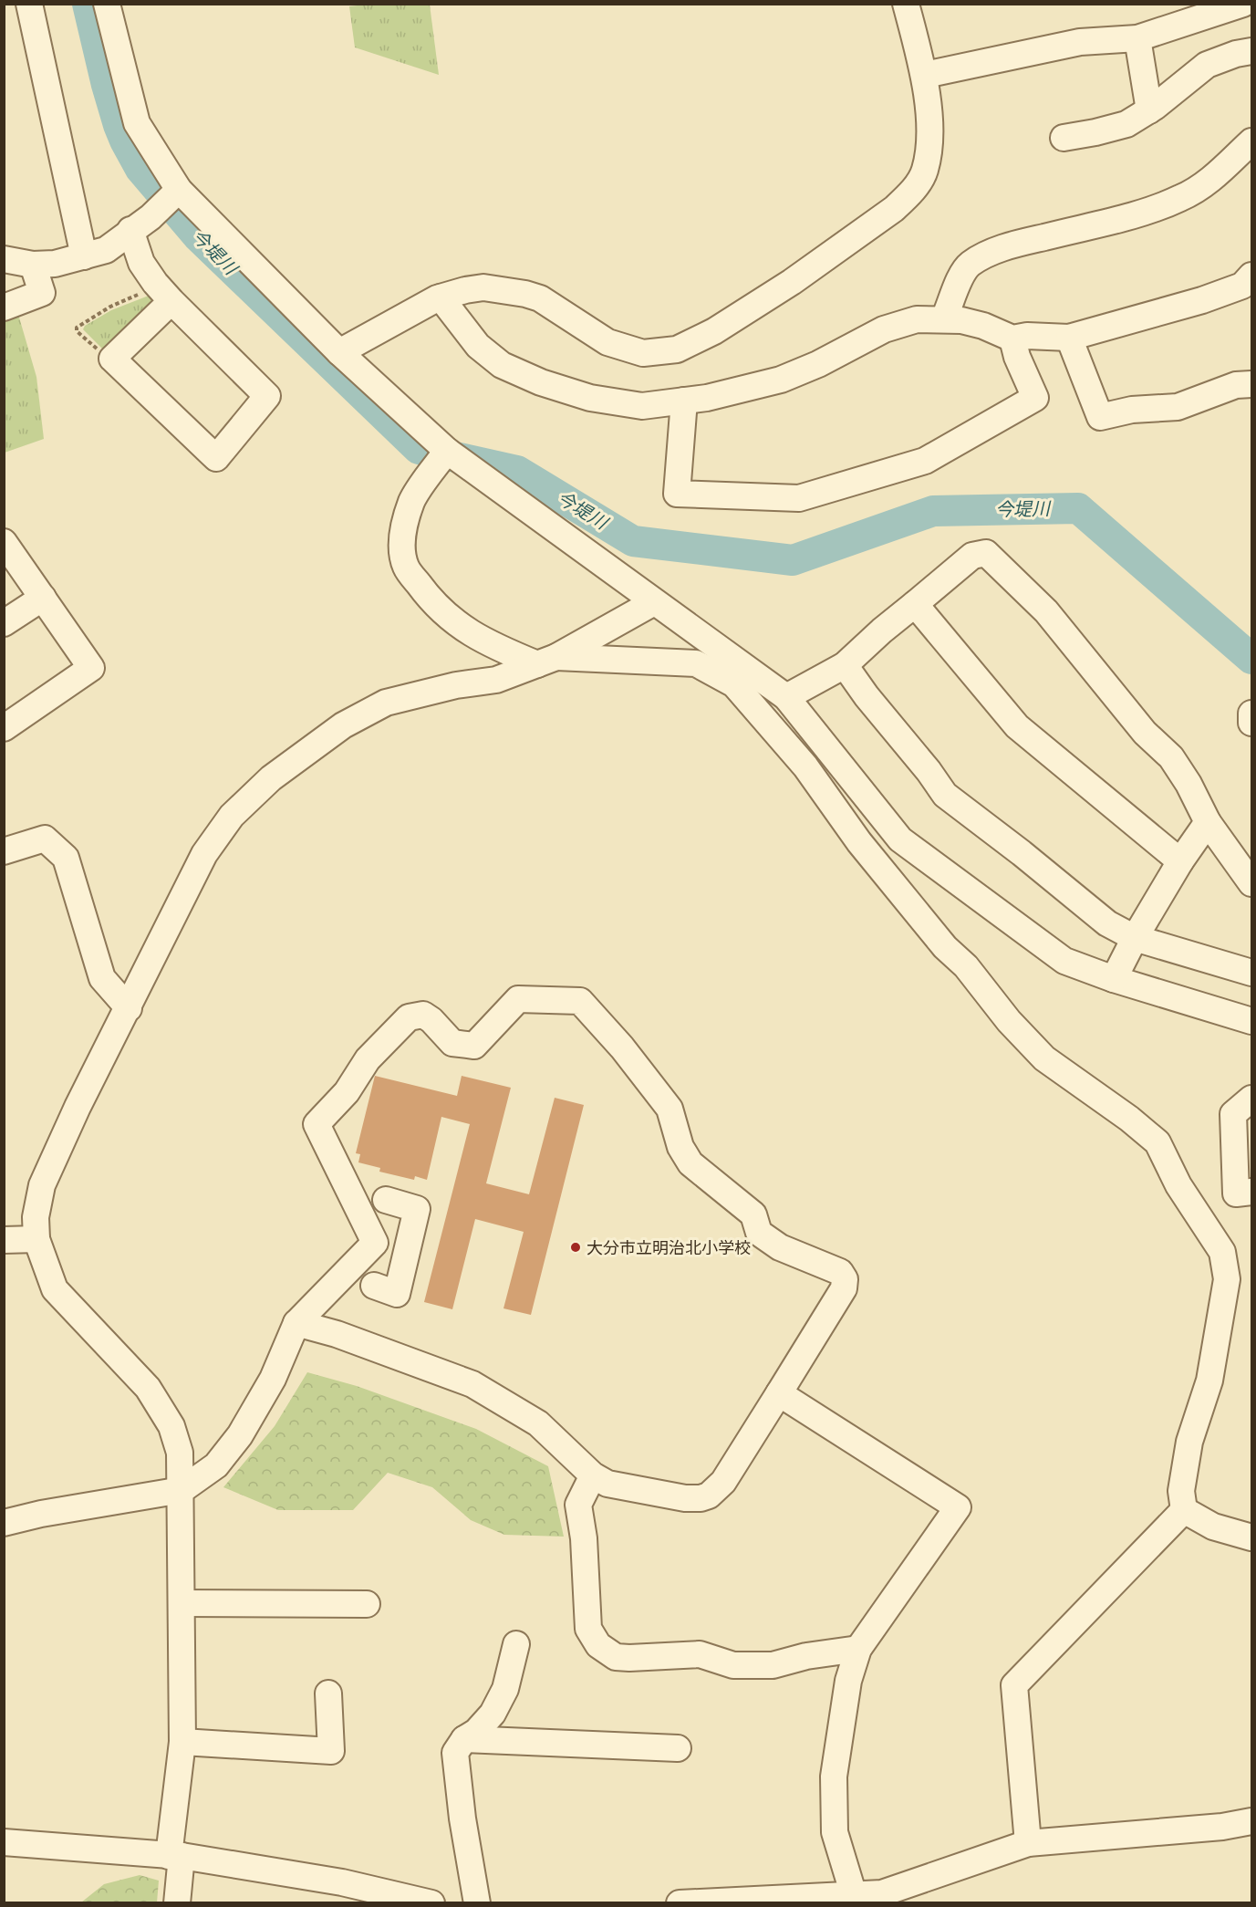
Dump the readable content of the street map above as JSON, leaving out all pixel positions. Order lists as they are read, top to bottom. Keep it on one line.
{"water":["今堤川"],"places":["大分市立明治北小学校"]}
